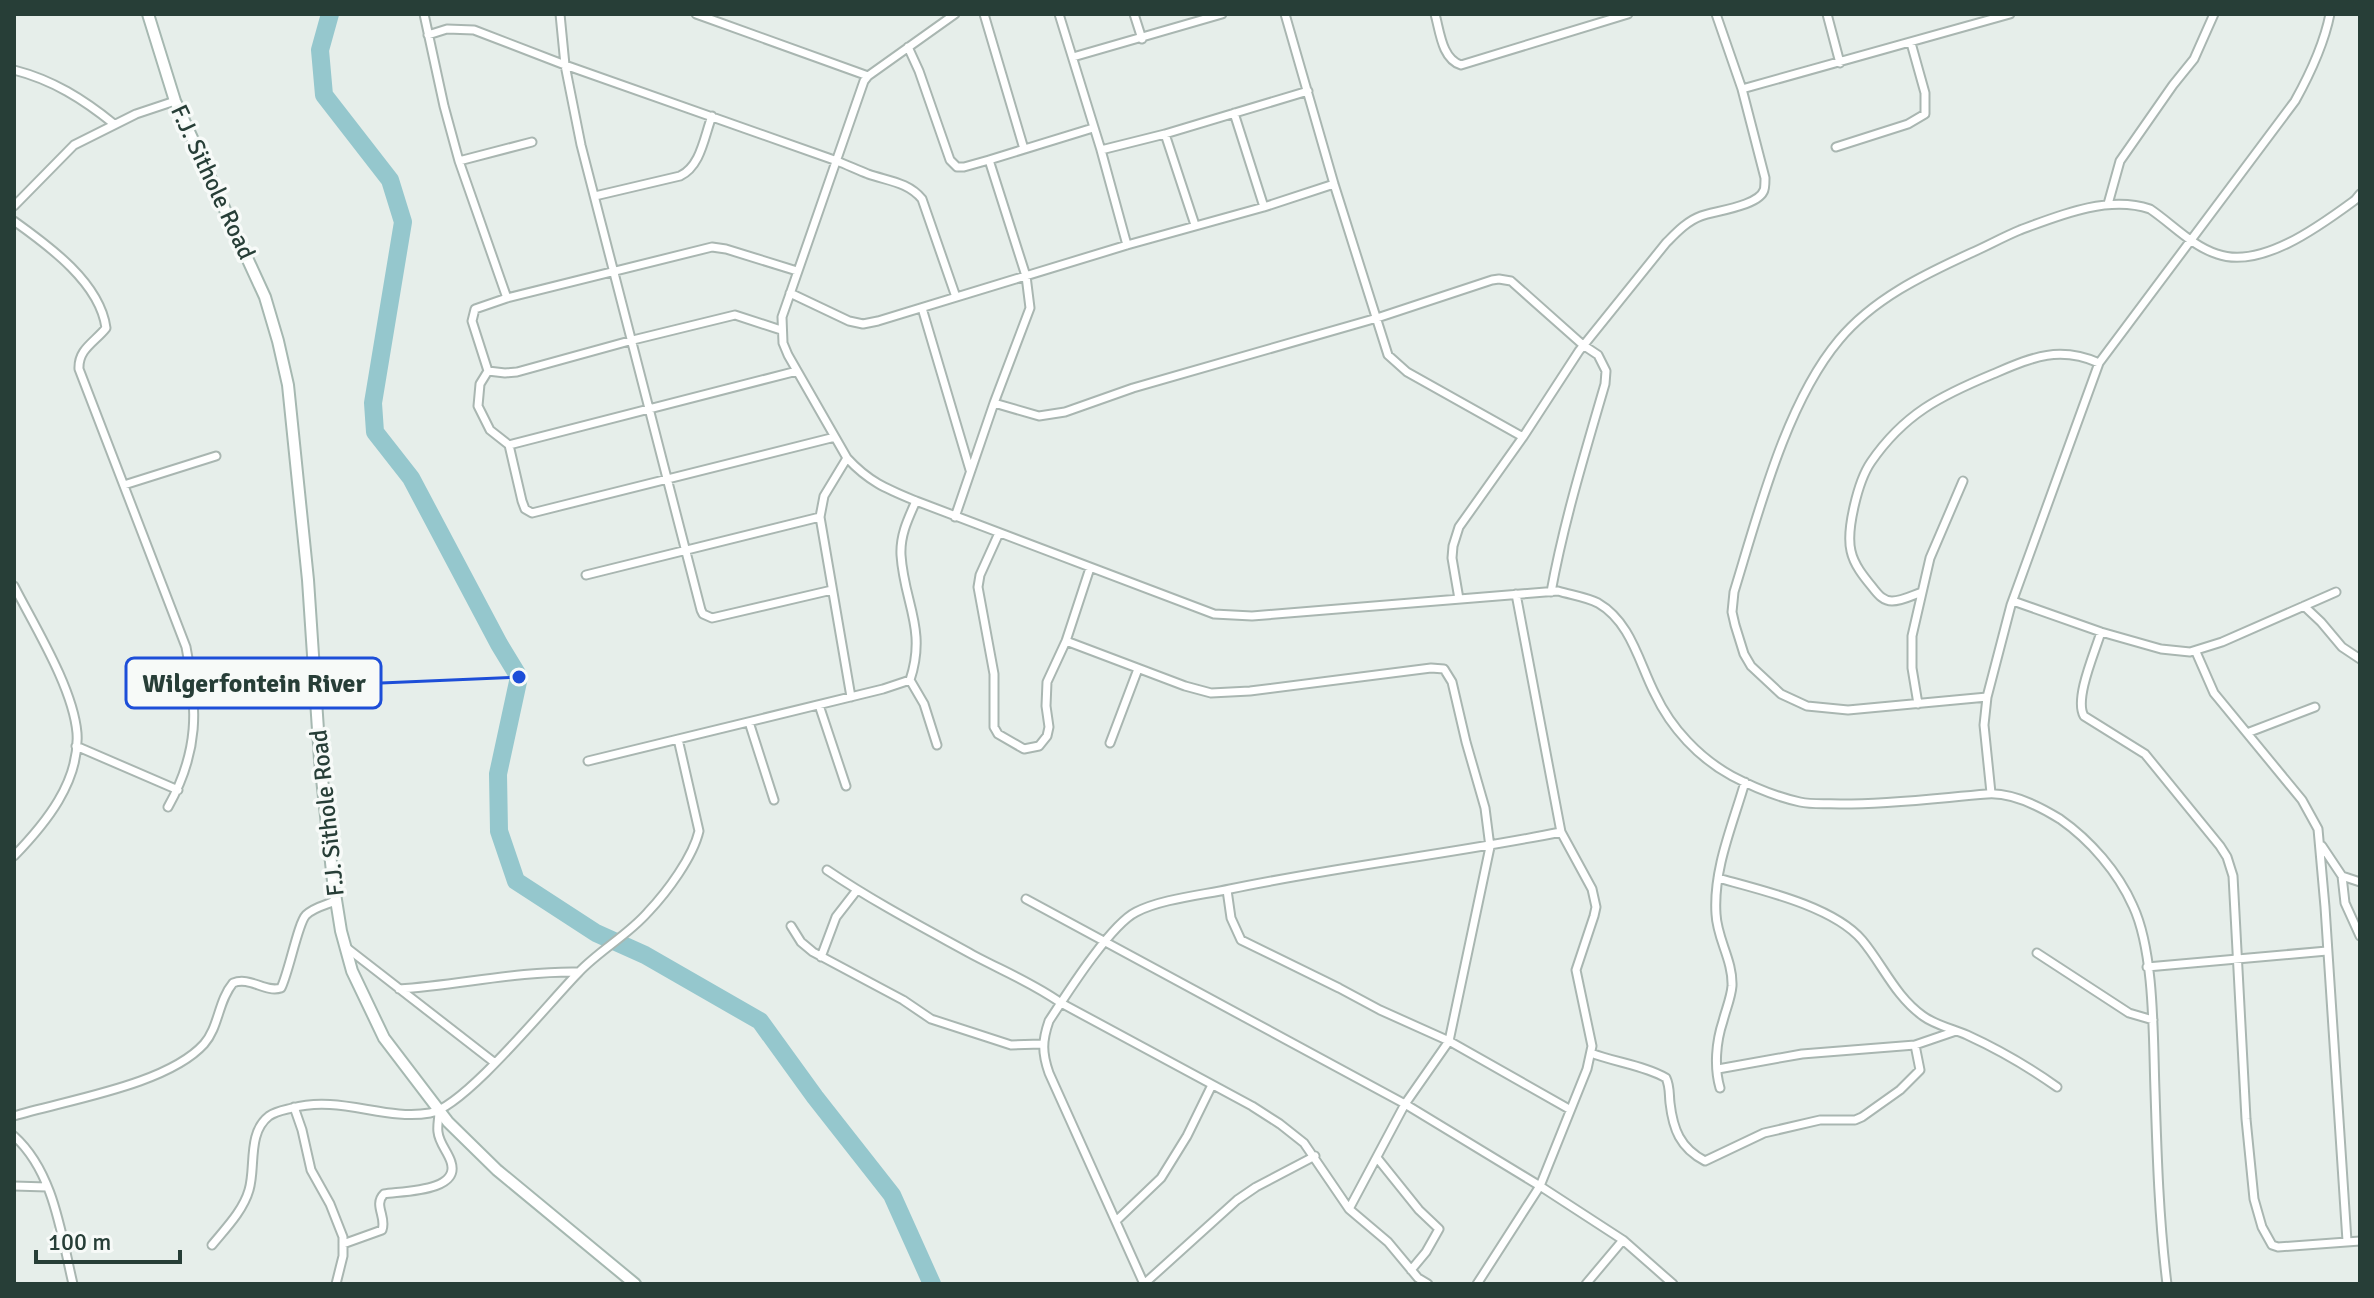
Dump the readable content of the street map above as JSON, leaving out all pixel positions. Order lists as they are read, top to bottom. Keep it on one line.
{"streets":{"street":["F.J. Sithole Road"]},"places":["Wilgerfontein River"],"scale_bar":"100 m"}
